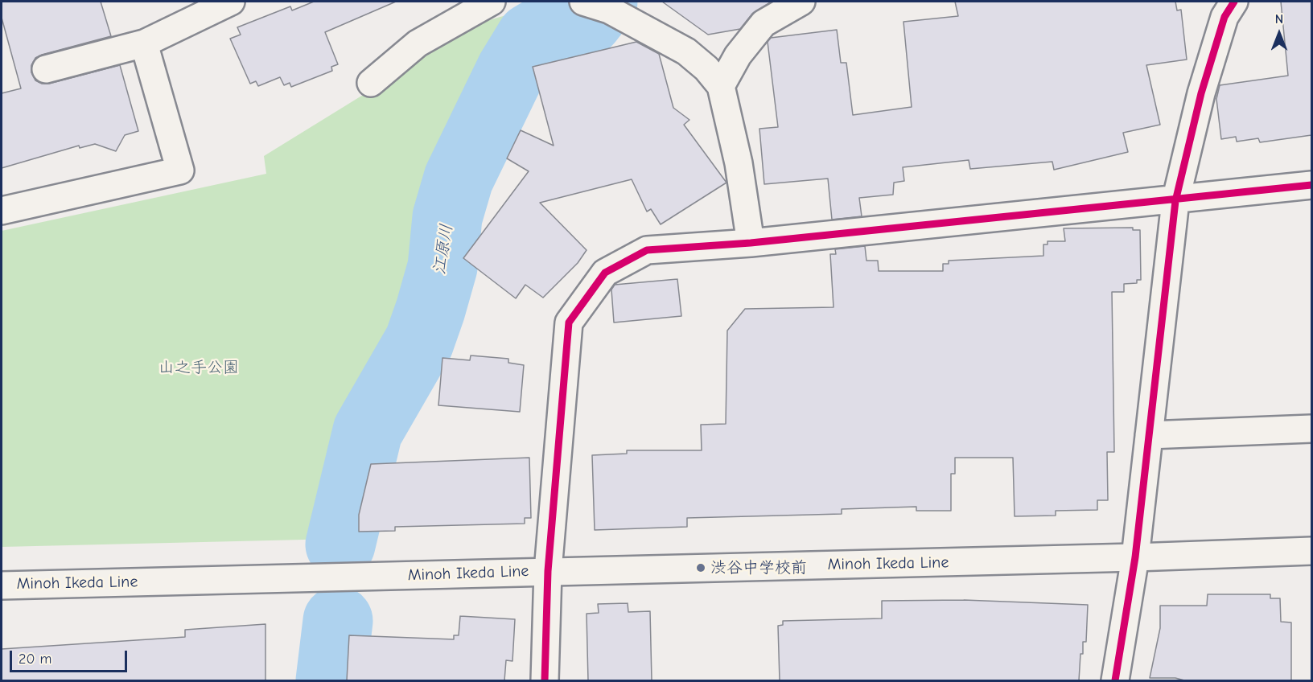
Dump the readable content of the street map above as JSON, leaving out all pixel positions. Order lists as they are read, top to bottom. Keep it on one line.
{"streets":{"street":["Minoh Ikeda Line"]},"water":["江原川"],"parks":["山之手公園"],"places":["渋谷中学校前"],"scale_bar":"20 m","north":"top"}
